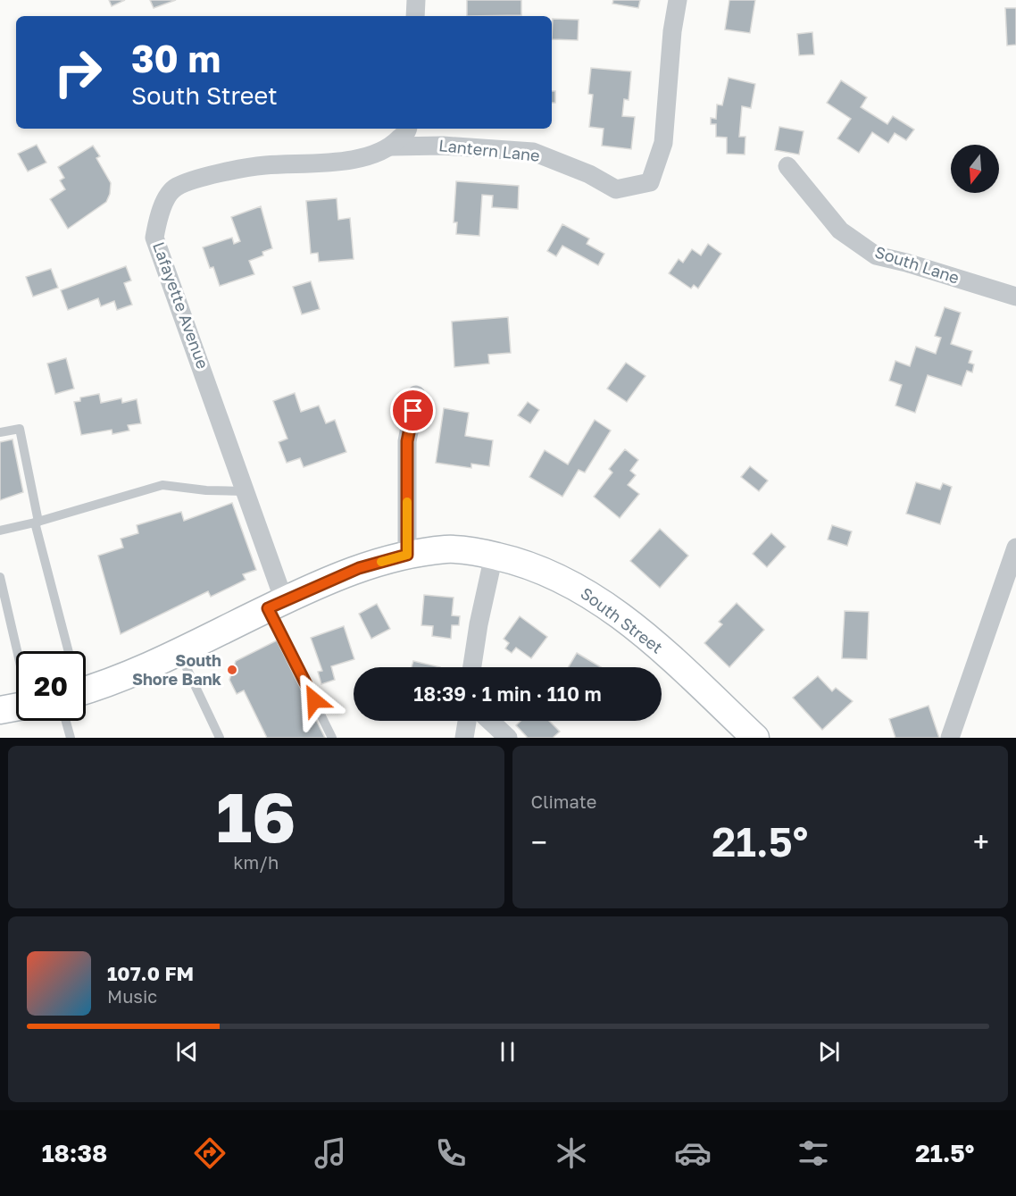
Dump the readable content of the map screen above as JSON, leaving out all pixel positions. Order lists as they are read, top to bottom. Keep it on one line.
{"streets":{"main road":["South Street"],"street":["Lantern Lane","South Lane","Lafayette Avenue"]},"crossings":[["Lantern Lane","Lafayette Avenue"],["Lafayette Avenue","South Street"]],"places":["South Shore Bank"],"north":"bottom","page":{"turn":["30 m","South Street"],"limit":"20","trip":"18:39 · 1 min · 110 m","tile":[["16","km/h"],"Climate"],"heat":["−","21.5°","+"],"song":["107.0 FM","Music"],"tabs":["18:38","21.5°"]}}
